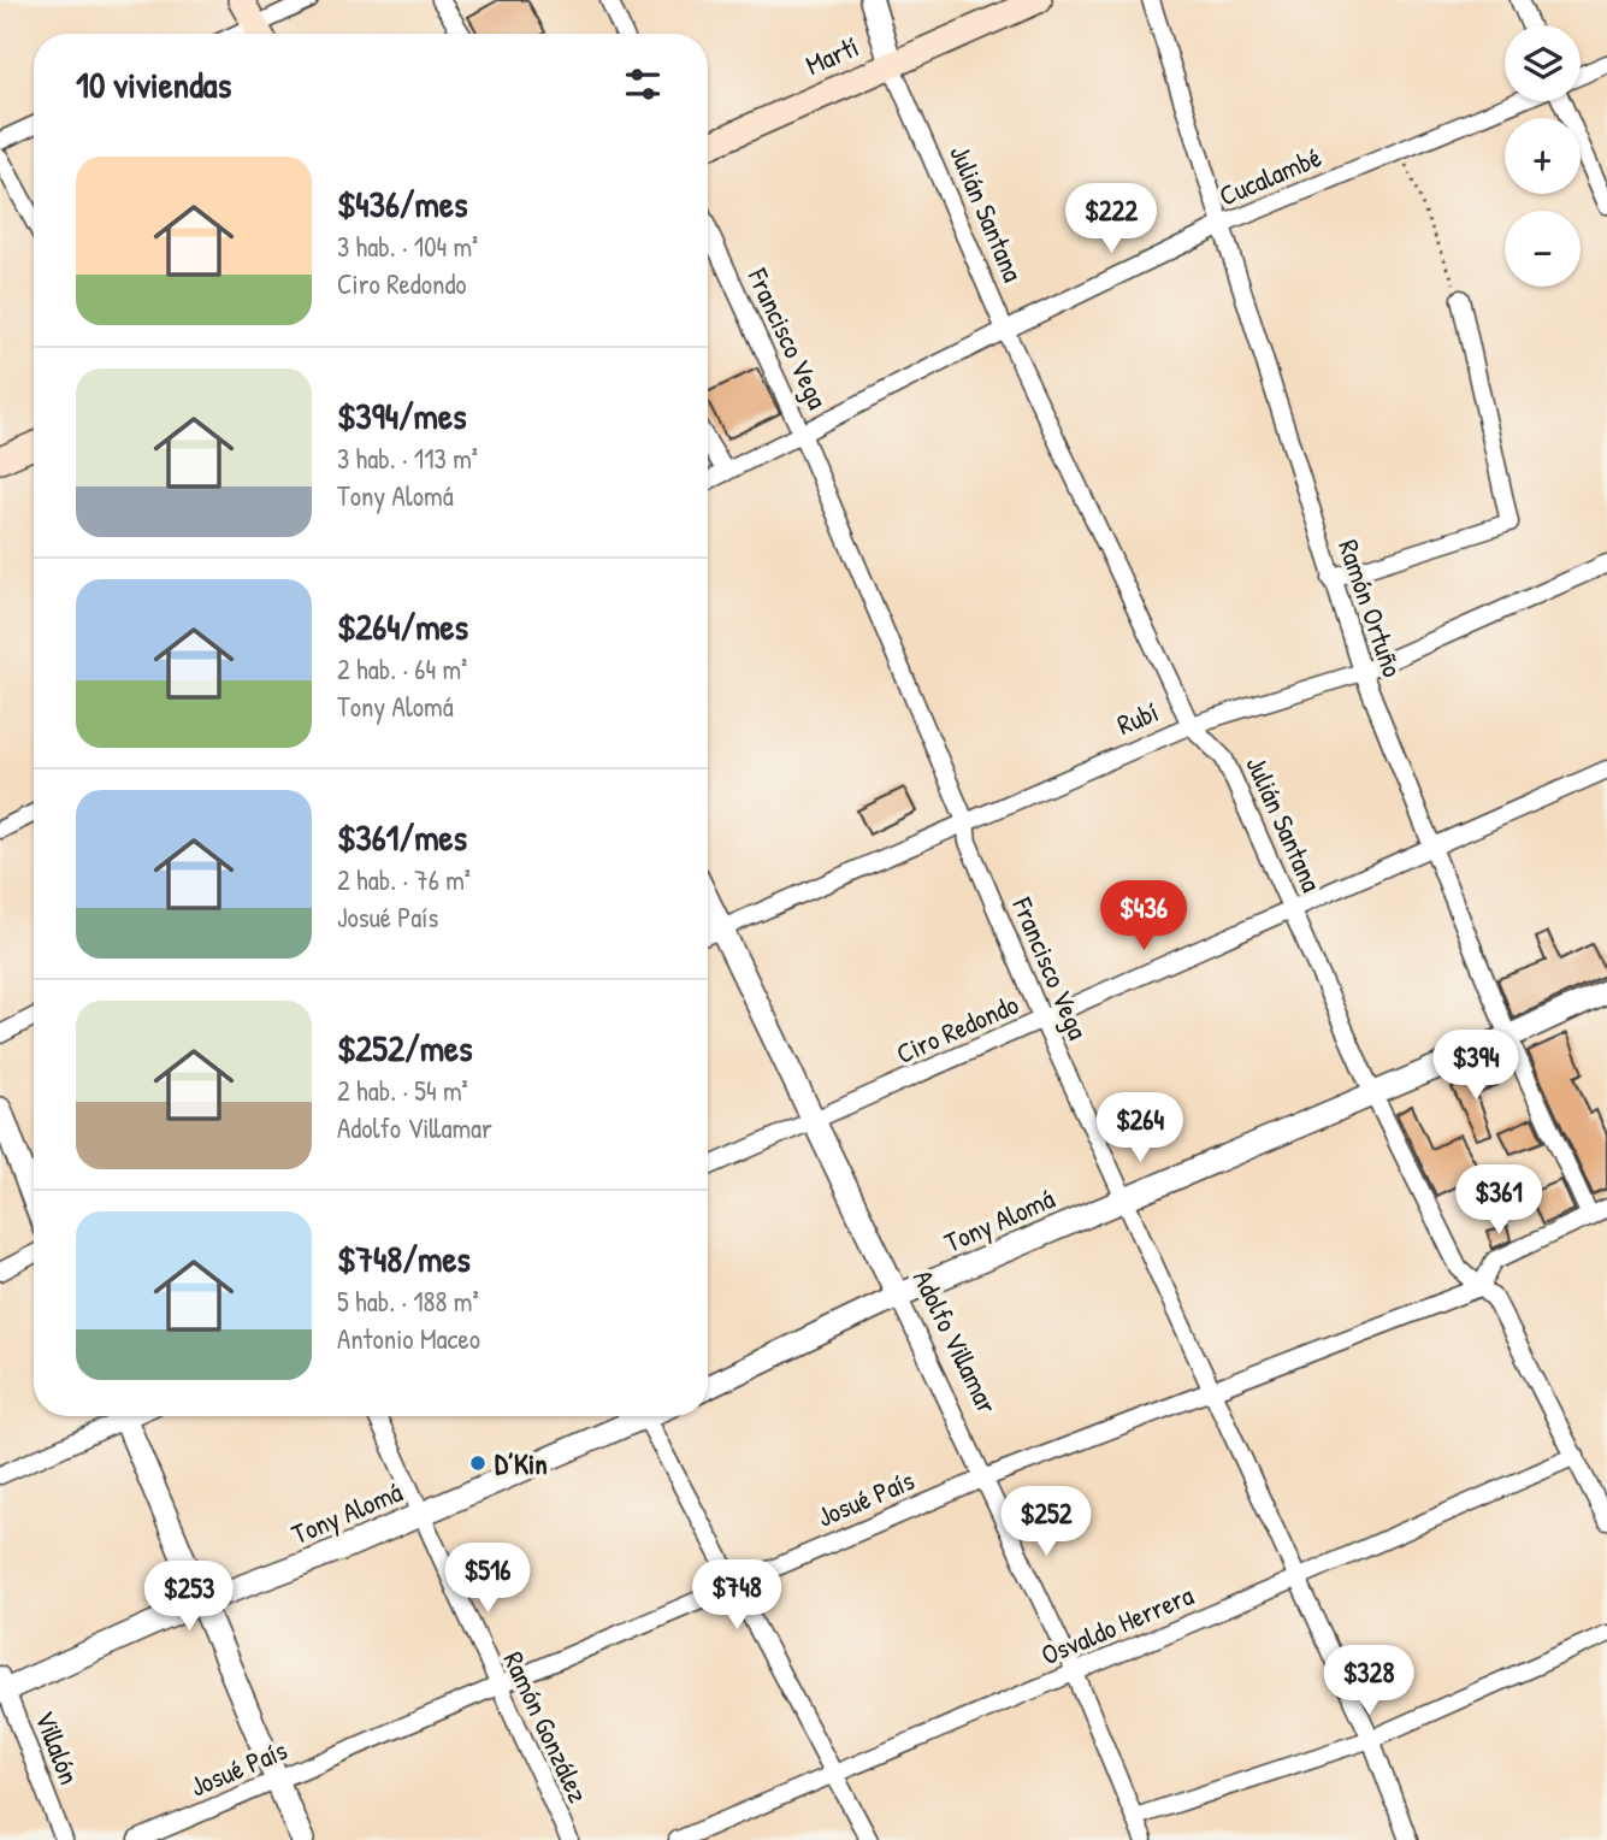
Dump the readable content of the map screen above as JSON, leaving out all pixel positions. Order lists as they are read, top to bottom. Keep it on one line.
{"streets":{"main road":["Martí"],"street":["Cucalambé","Julián Santana","Francisco Vega","Ramón Ortuño","Rubí","Ciro Redondo","Tony Alomá","Adolfo Villamar","Josué País","Osvaldo Herrera","Ramón González","Villalón"]},"crossings":[["Martí","Julián Santana"],["Cucalambé","Julián Santana"],["Cucalambé","Francisco Vega"],["Cucalambé","Ramón Ortuño"],["Julián Santana","Rubí"],["Julián Santana","Ciro Redondo"],["Julián Santana","Tony Alomá"],["Julián Santana","Josué País"],["Julián Santana","Osvaldo Herrera"],["Francisco Vega","Rubí"],["Francisco Vega","Ciro Redondo"],["Francisco Vega","Tony Alomá"],["Francisco Vega","Josué País"],["Francisco Vega","Osvaldo Herrera"],["Ramón Ortuño","Rubí"],["Ramón Ortuño","Ciro Redondo"],["Ramón Ortuño","Tony Alomá"],["Rubí","Adolfo Villamar"],["Ciro Redondo","Adolfo Villamar"],["Tony Alomá","Adolfo Villamar"],["Tony Alomá","Ramón González"],["Tony Alomá","Villalón"],["Adolfo Villamar","Josué País"],["Adolfo Villamar","Osvaldo Herrera"],["Josué País","Ramón González"]],"places":["D’Kin"],"page":{"map_buttons":["+","−"],"heading":"10 viviendas","list":[{"name":"$436/mes","note":"3 hab. · 104 m² · Ciro Redondo"},{"name":"$394/mes","note":"3 hab. · 113 m² · Tony Alomá"},{"name":"$264/mes","note":"2 hab. · 64 m² · Tony Alomá"},{"name":"$361/mes","note":"2 hab. · 76 m² · Josué País"},{"name":"$252/mes","note":"2 hab. · 54 m² · Adolfo Villamar"},{"name":"$748/mes","note":"5 hab. · 188 m² · Antonio Maceo"}],"price":["$222","$436","$394","$264","$361","$252","$516","$748","$253","$328"]}}
